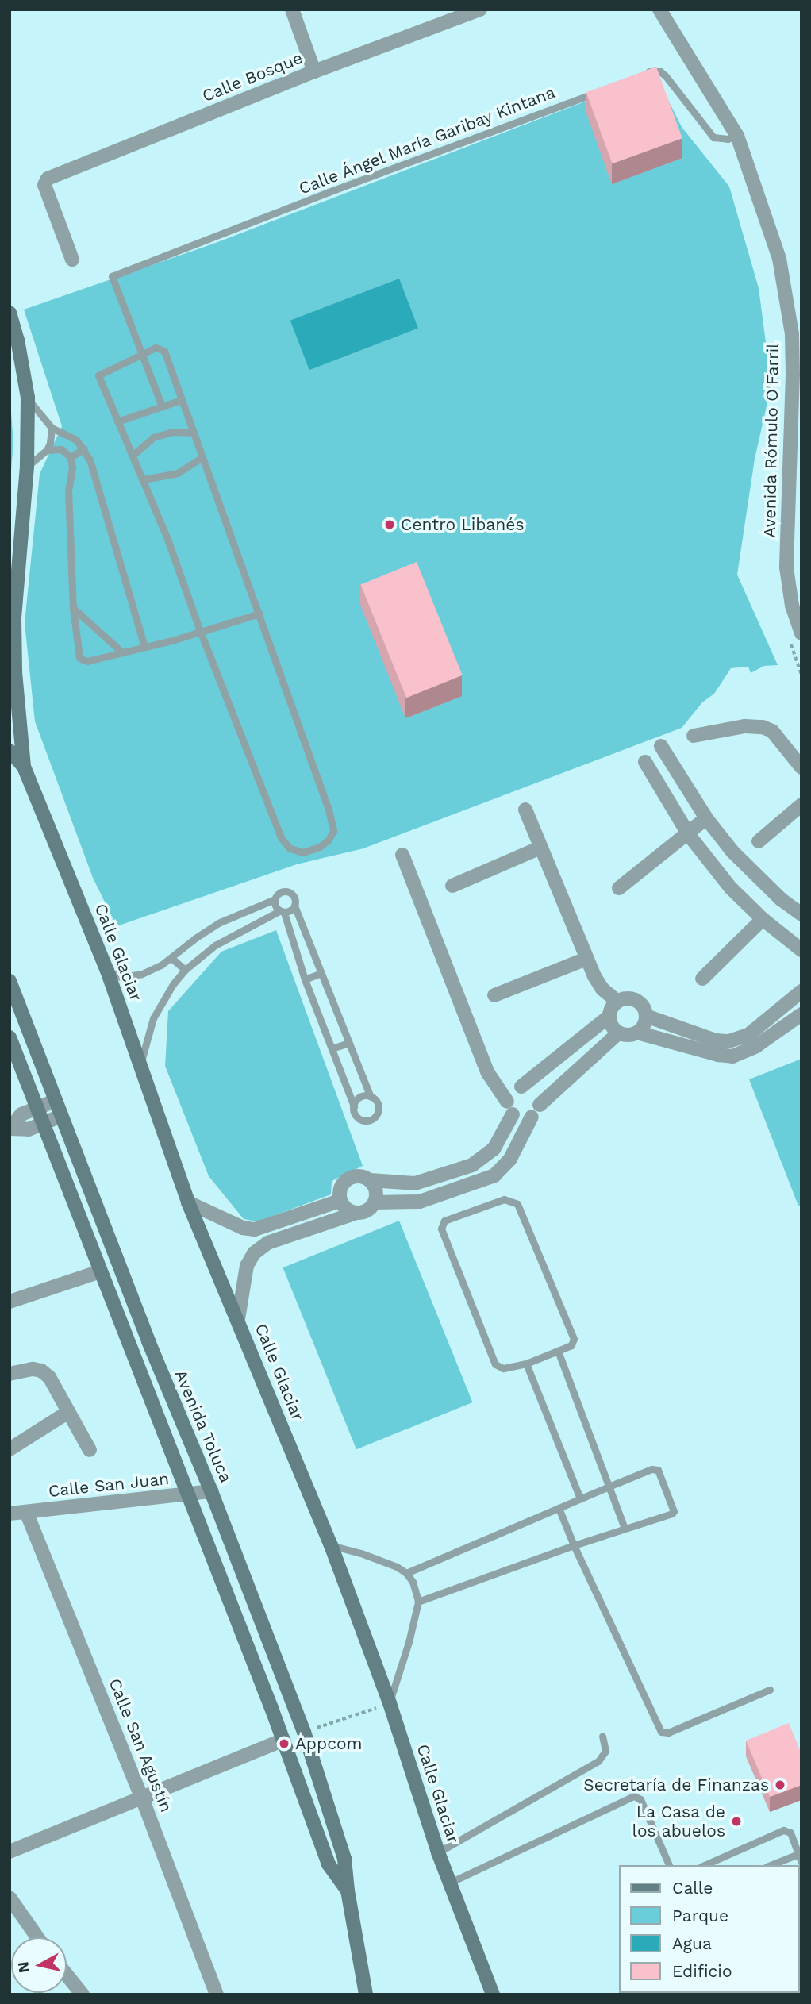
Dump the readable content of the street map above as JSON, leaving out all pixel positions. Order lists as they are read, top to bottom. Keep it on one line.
{"streets":{"street":["Calle Bosque","Avenida Rómulo O'Farril","Calle Glaciar","Avenida Toluca","Calle San Juan","Calle San Agustín"],"lane":["Calle Ángel María Garibay Kintana"]},"crossings":[["Avenida Toluca","Calle San Juan"],["Calle San Juan","Calle San Agustín"]],"places":["Centro Libanés","Appcom","Secretaría de Finanzas","La Casa de los abuelos"],"legend":["Calle","Parque","Agua","Edificio"],"north":"left"}
